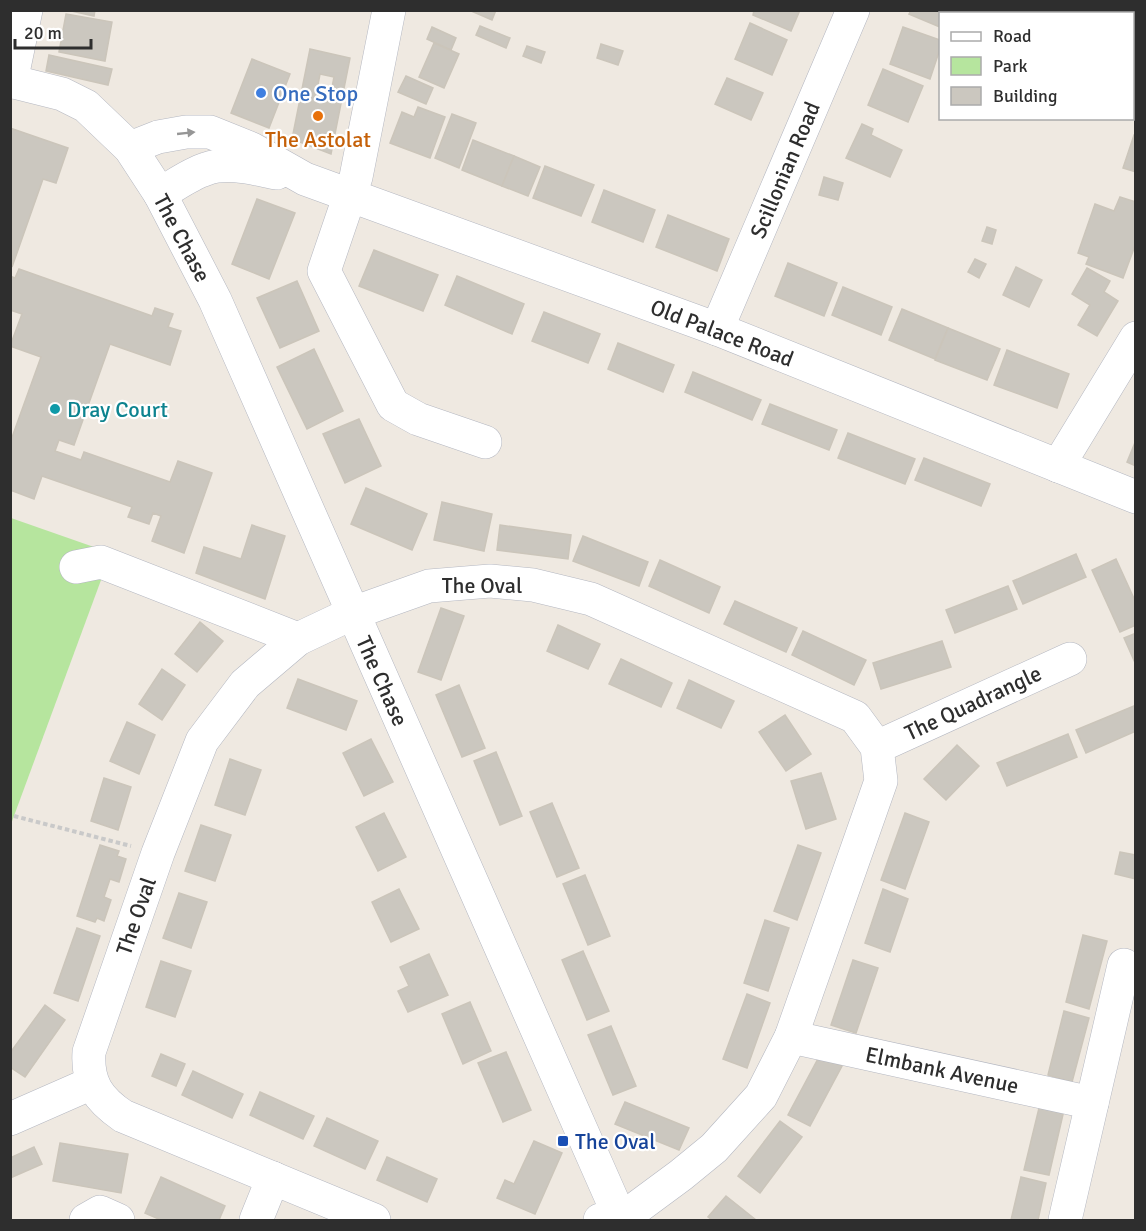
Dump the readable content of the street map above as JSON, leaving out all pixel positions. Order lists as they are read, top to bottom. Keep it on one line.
{"streets":{"street":["Scillonian Road","The Chase","Old Palace Road","The Oval","The Quadrangle","Elmbank Avenue"]},"crossings":[["Scillonian Road","Old Palace Road"],["The Chase","Old Palace Road"],["The Chase","The Oval"],["The Oval","The Quadrangle"],["The Oval","Elmbank Avenue"]],"places":{"other":["One Stop","The Astolat","Dray Court"],"transit":["The Oval"]},"legend":["Road","Park","Building"],"scale_bar":"20 m"}
